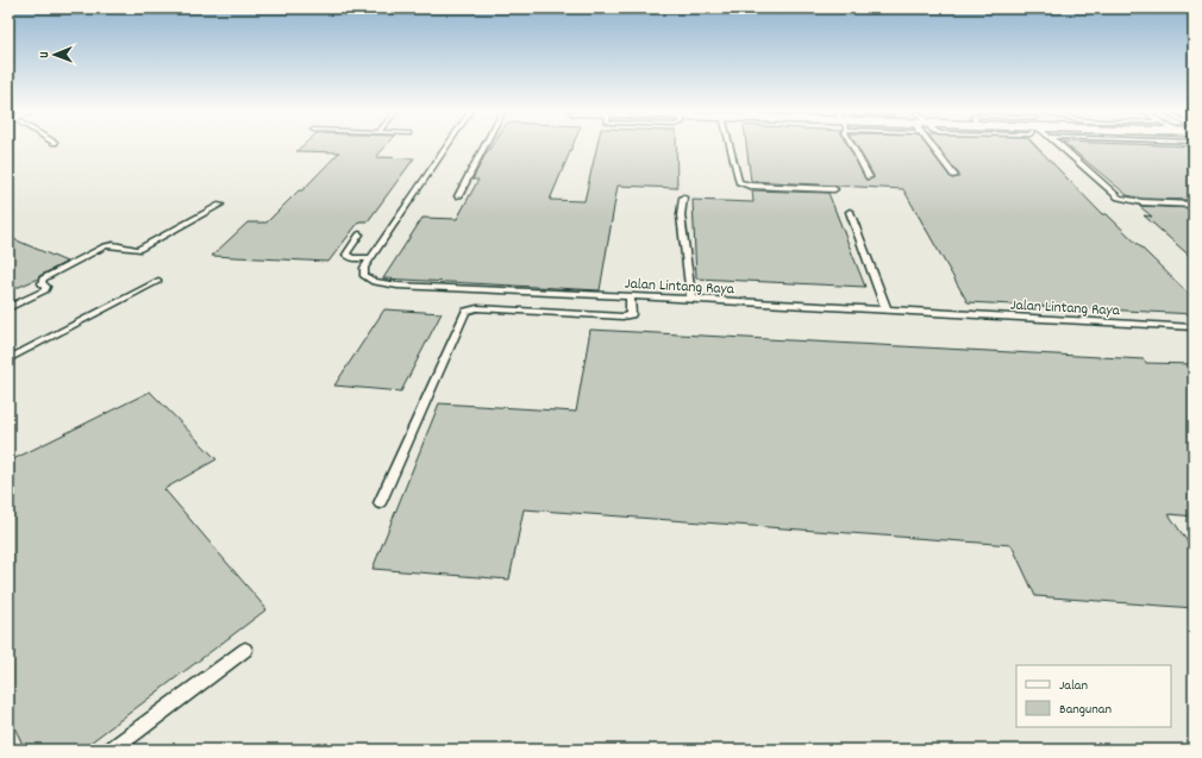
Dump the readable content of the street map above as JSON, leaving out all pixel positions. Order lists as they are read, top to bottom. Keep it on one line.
{"streets":{"lane":["Jalan Lintang Raya"]},"legend":["Jalan","Bangunan"],"north":"left"}
